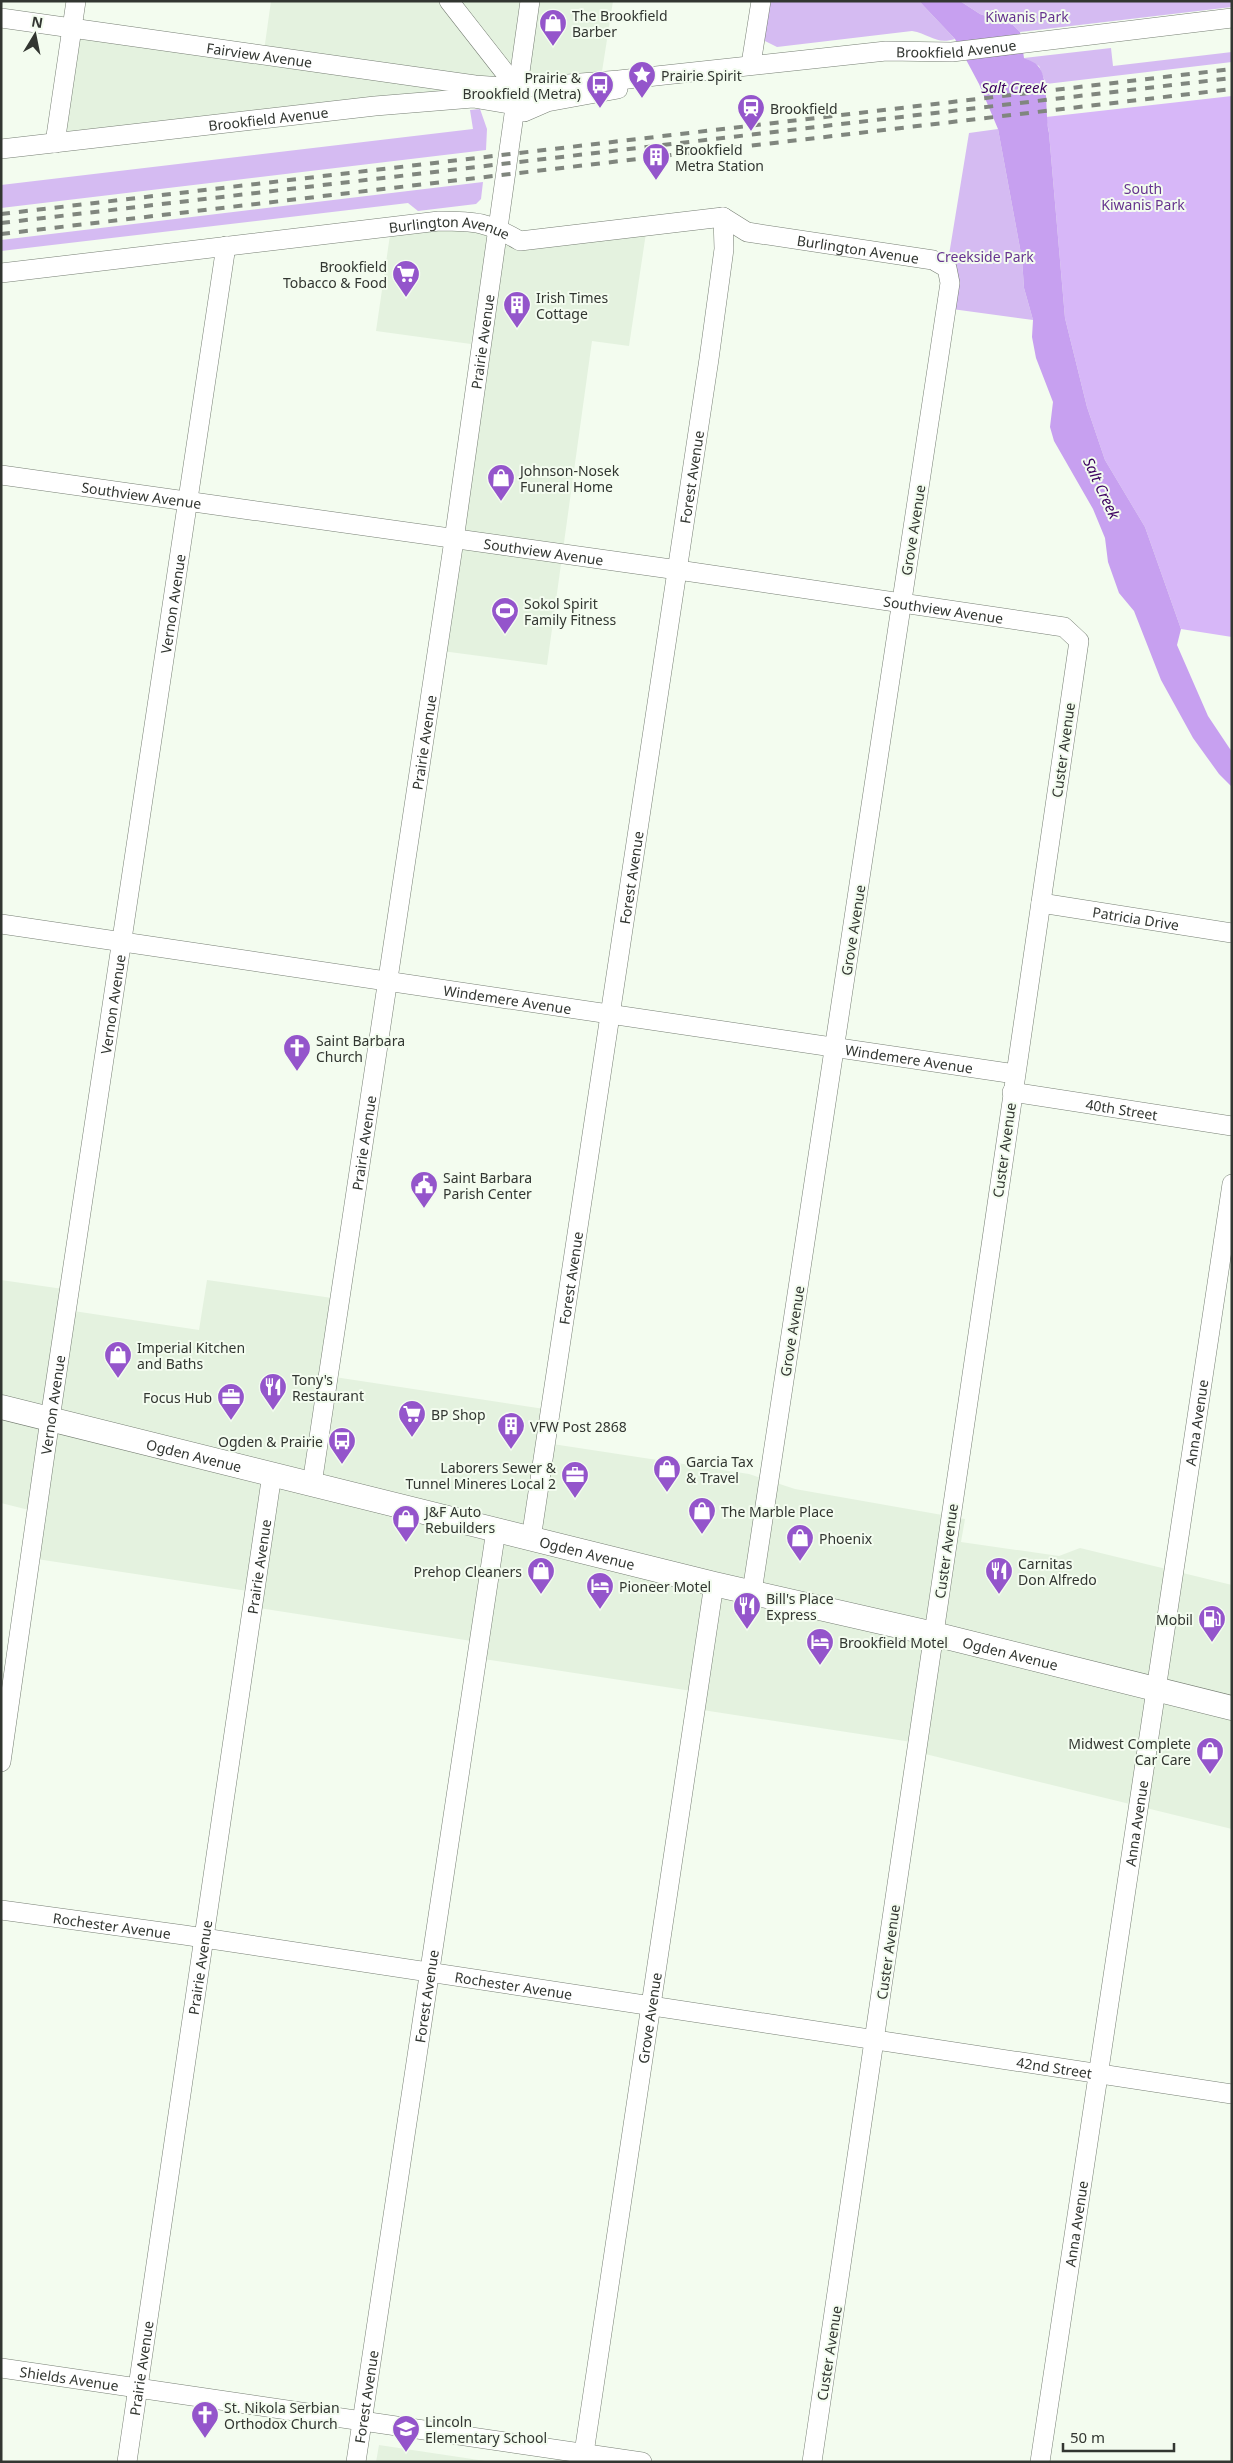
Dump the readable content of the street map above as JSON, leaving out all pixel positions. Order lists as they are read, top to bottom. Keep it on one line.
{"streets":{"main road":["Ogden Avenue"],"street":["Brookfield Avenue","Fairview Avenue","Burlington Avenue","Prairie Avenue","Forest Avenue","Southview Avenue","Grove Avenue","Vernon Avenue","Custer Avenue","Patricia Drive","Windemere Avenue","40th Street","Anna Avenue","Rochester Avenue","42nd Street","Shields Avenue"]},"crossings":[["Brookfield Avenue","Fairview Avenue"],["Brookfield Avenue","Prairie Avenue"],["Fairview Avenue","Prairie Avenue"],["Burlington Avenue","Prairie Avenue"],["Burlington Avenue","Forest Avenue"],["Burlington Avenue","Grove Avenue"],["Burlington Avenue","Vernon Avenue"],["Prairie Avenue","Southview Avenue"],["Prairie Avenue","Windemere Avenue"],["Prairie Avenue","Ogden Avenue"],["Prairie Avenue","Rochester Avenue"],["Prairie Avenue","Shields Avenue"],["Forest Avenue","Southview Avenue"],["Forest Avenue","Windemere Avenue"],["Forest Avenue","Ogden Avenue"],["Forest Avenue","Rochester Avenue"],["Forest Avenue","Shields Avenue"],["Southview Avenue","Grove Avenue"],["Southview Avenue","Vernon Avenue"],["Southview Avenue","Custer Avenue"],["Grove Avenue","Windemere Avenue"],["Grove Avenue","Ogden Avenue"],["Grove Avenue","Rochester Avenue"],["Grove Avenue","Shields Avenue"],["Vernon Avenue","Windemere Avenue"],["Vernon Avenue","Ogden Avenue"],["Custer Avenue","Patricia Drive"],["Custer Avenue","Windemere Avenue"],["Custer Avenue","40th Street"],["Custer Avenue","Ogden Avenue"],["Custer Avenue","Rochester Avenue"],["Custer Avenue","42nd Street"],["Windemere Avenue","40th Street"],["Anna Avenue","Ogden Avenue"],["Anna Avenue","42nd Street"],["Rochester Avenue","42nd Street"]],"water":["Salt Creek"],"parks":["Kiwanis Park","South Kiwanis Park","Creekside Park"],"places":{"shop":["The Brookfield Barber","Johnson-Nosek Funeral Home","Imperial Kitchen and Baths","Garcia Tax & Travel","The Marble Place","J&F Auto Rebuilders","Phoenix","Prehop Cleaners","Midwest Complete Car Care"],"place":["Prairie Spirit"],"bus stop":["Prairie & Brookfield (Metra)","Ogden & Prairie"],"station":["Brookfield"],"building":["Brookfield Metra Station","Irish Times Cottage","VFW Post 2868"],"supermarket":["Brookfield Tobacco & Food","BP Shop"],"sports":["Sokol Spirit Family Fitness"],"church":["Saint Barbara Church","St. Nikola Serbian Orthodox Church"],"public building":["Saint Barbara Parish Center"],"restaurant":["Tony's Restaurant","Carnitas Don Alfredo","Bill's Place Express"],"office":["Focus Hub","Laborers Sewer & Tunnel Mineres Local 2"],"hotel":["Pioneer Motel","Brookfield Motel"],"fuel station":["Mobil"],"school or university":["Lincoln Elementary School"]},"scale_bar":"50 m","north":"top"}
